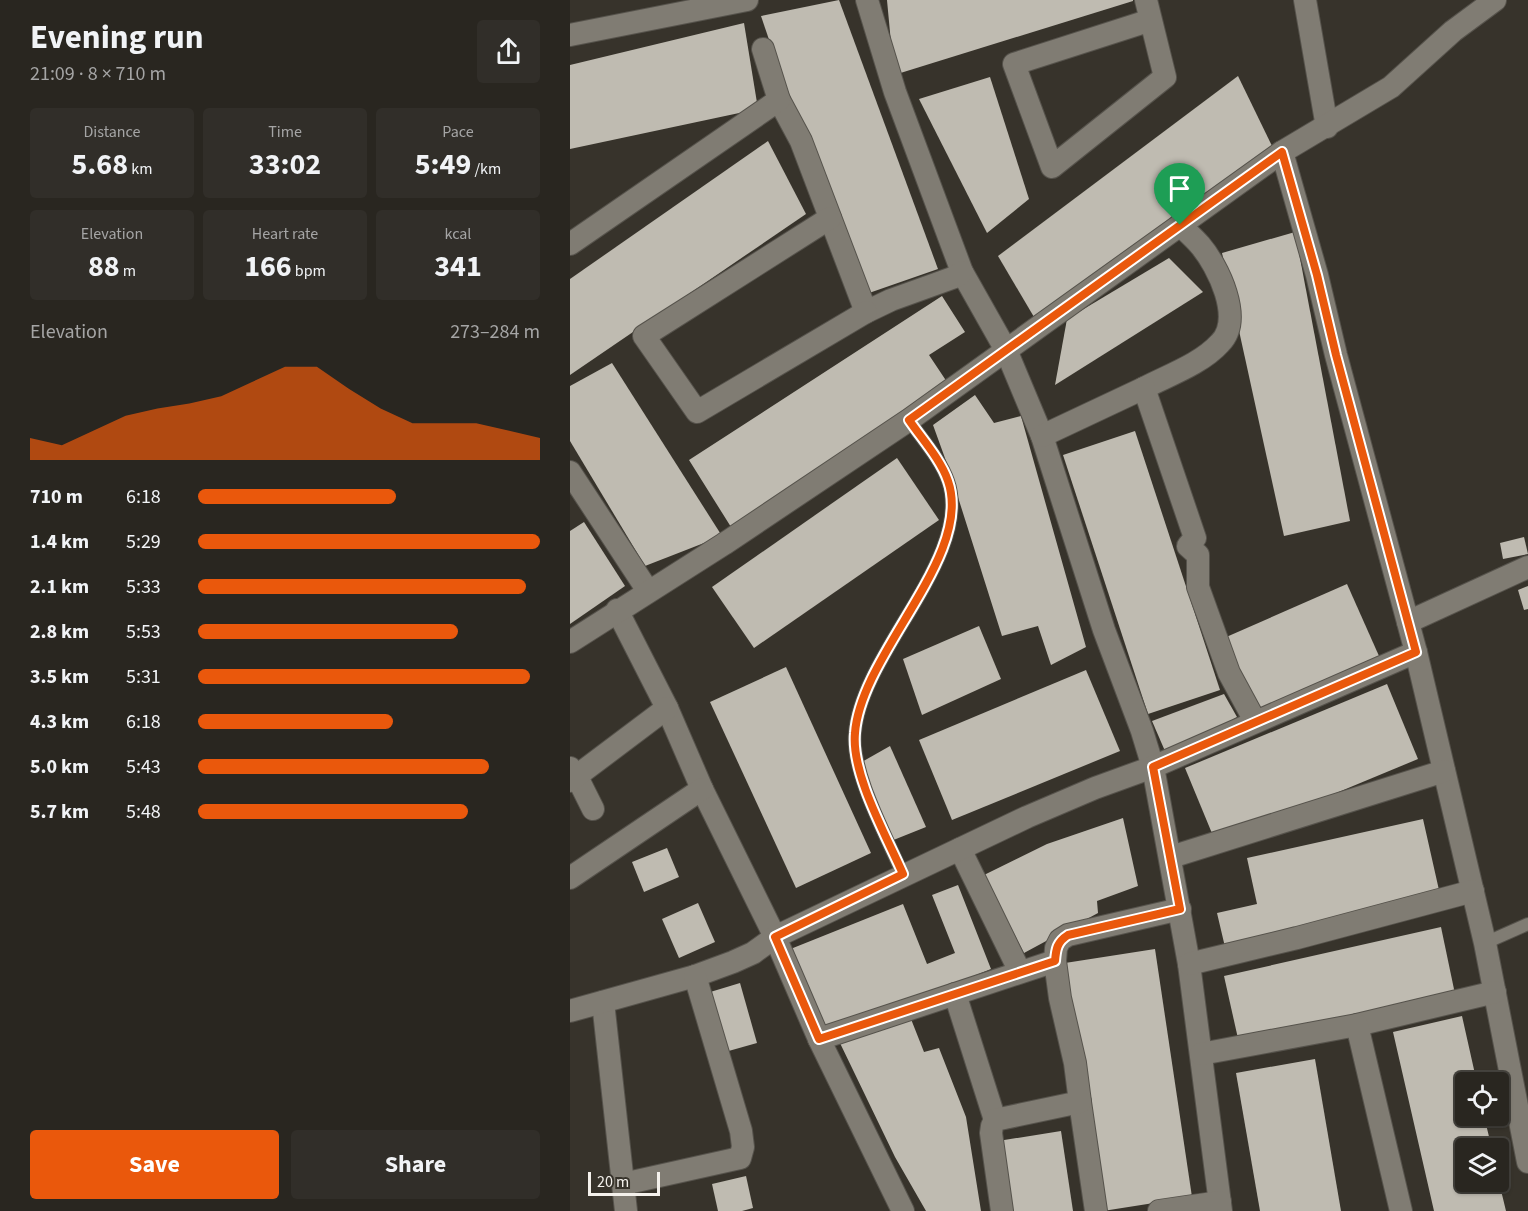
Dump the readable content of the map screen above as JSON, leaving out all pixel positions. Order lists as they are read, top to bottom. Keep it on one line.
{"scale_bar":"20 m","page":{"heading":["Evening run","21:09 · 8 × 710 m"],"stats":[["Distance","5.68 km"],["Time","33:02"],["Pace","5:49 /km"],["Elevation","88 m"],["Heart rate","166 bpm"],["kcal","341"]],"chart":["Elevation","273–284 m"],"list":[{"name":"710 m","note":"6:18"},{"name":"1.4 km","note":"5:29"},{"name":"2.1 km","note":"5:33"},{"name":"2.8 km","note":"5:53"},{"name":"3.5 km","note":"5:31"},{"name":"4.3 km","note":"6:18"},{"name":"5.0 km","note":"5:43"},{"name":"5.7 km","note":"5:48"}],"buttons":["Save","Share"],"scale":"20 m"}}
